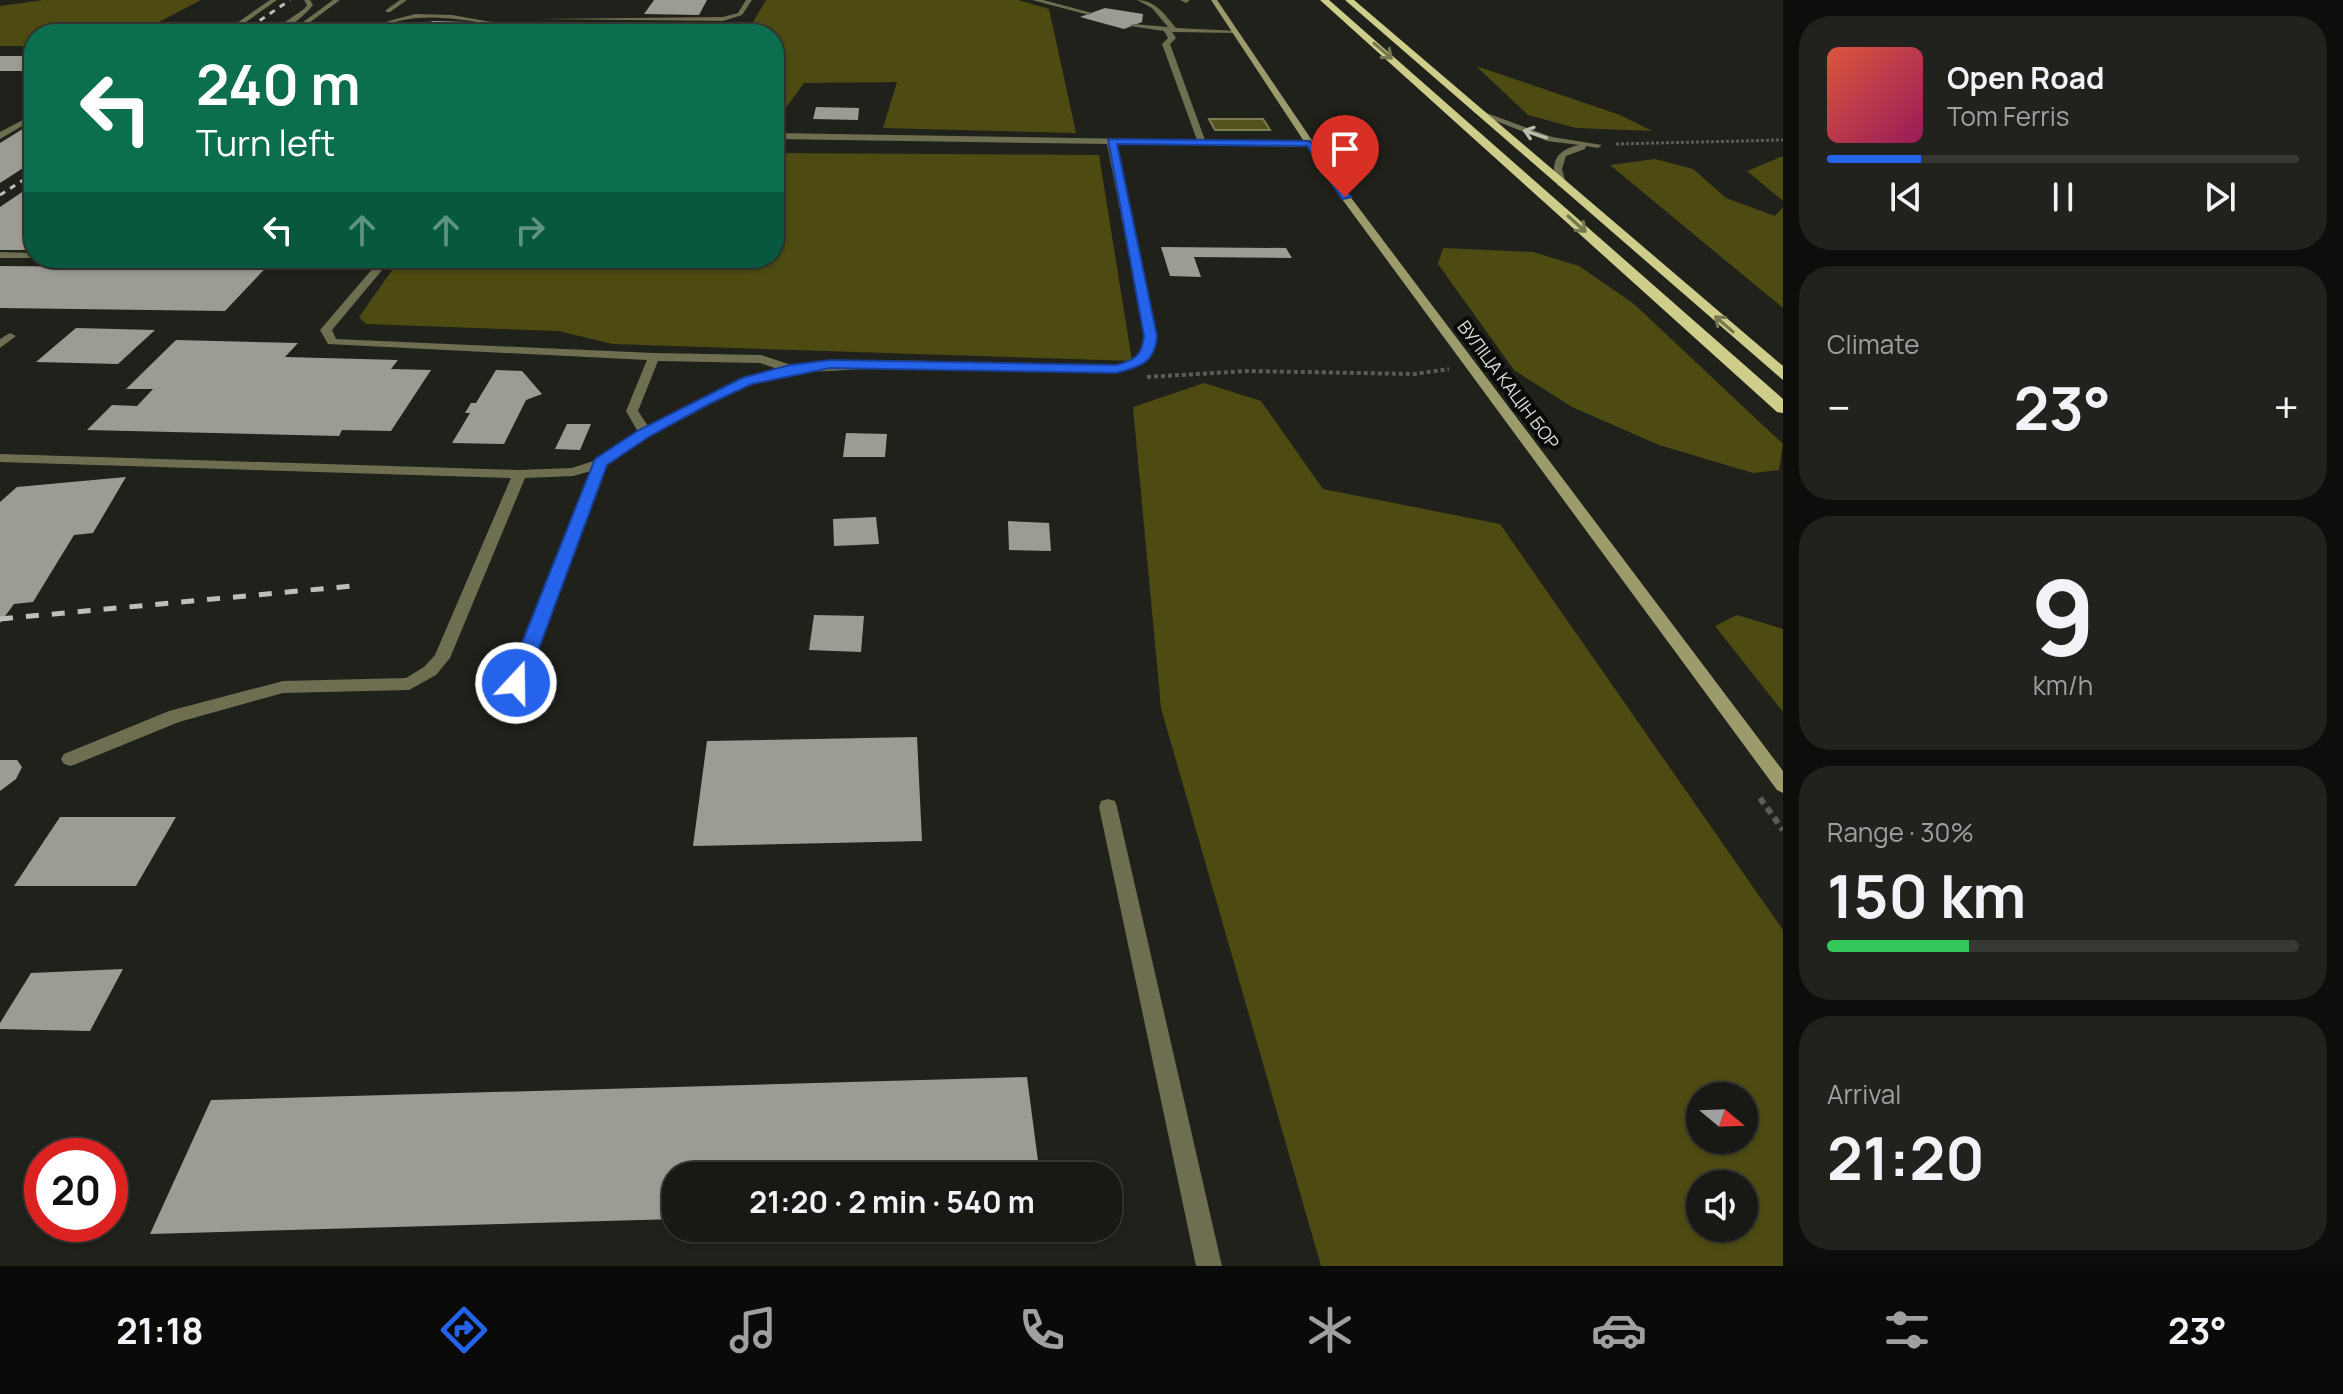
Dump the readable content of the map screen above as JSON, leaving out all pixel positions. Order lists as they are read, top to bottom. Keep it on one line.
{"streets":{"main road":["ВУЛІЦА КАЦІН БОР"]},"north":"right","page":{"turn":["240 m","Turn left"],"song":["Open Road","Tom Ferris"],"tile":["Climate",["9","km/h"],["Range · 30%","150 km"],["Arrival","21:20"]],"heat":["−","23°","+"],"limit":"20","trip":"21:20 · 2 min · 540 m","tabs":["21:18","23°"]}}
